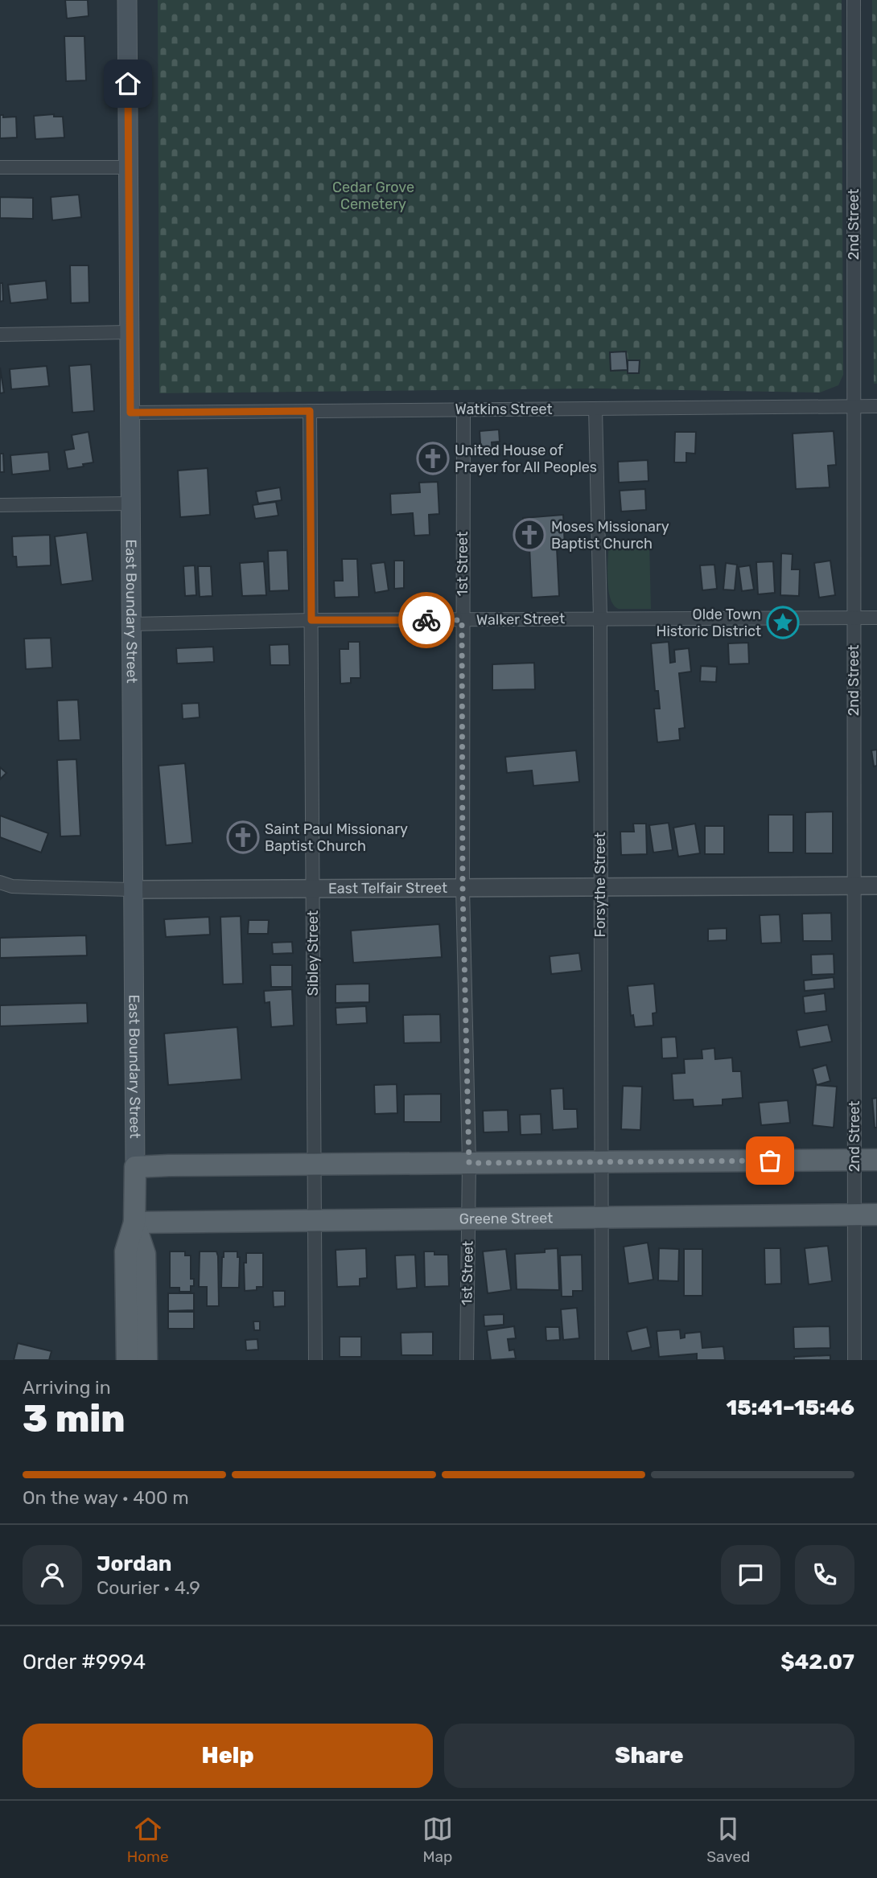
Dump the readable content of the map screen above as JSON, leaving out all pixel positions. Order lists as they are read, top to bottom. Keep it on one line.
{"streets":{"main road":["East Boundary Street","Greene Street"],"street":["2nd Street","Watkins Street","1st Street","Walker Street","Forsythe Street","East Telfair Street","Sibley Street"]},"crossings":[["2nd Street","Watkins Street"],["2nd Street","Walker Street"],["2nd Street","East Telfair Street"],["2nd Street","Greene Street"],["Watkins Street","1st Street"],["Watkins Street","East Boundary Street"],["Watkins Street","Forsythe Street"],["Watkins Street","Sibley Street"],["1st Street","Walker Street"],["1st Street","East Telfair Street"],["1st Street","Greene Street"],["East Boundary Street","Walker Street"],["East Boundary Street","East Telfair Street"],["East Boundary Street","Greene Street"],["Walker Street","Forsythe Street"],["Walker Street","Sibley Street"],["Forsythe Street","East Telfair Street"],["Forsythe Street","Greene Street"],["East Telfair Street","Sibley Street"],["Sibley Street","Greene Street"]],"parks":["Cedar Grove Cemetery"],"places":{"church":["United House of Prayer for All Peoples","Moses Missionary Baptist Church","Saint Paul Missionary Baptist Church"],"place":["Olde Town Historic District"]},"page":{"heading":["3 min","Arriving in","15:41–15:46"],"panel":["Jordan","Courier · 4.9","Order #9994","$42.07"],"bar":"On the way · 400 m","buttons":["Help","Share"],"tabs":["Home","Map","Saved"]}}
